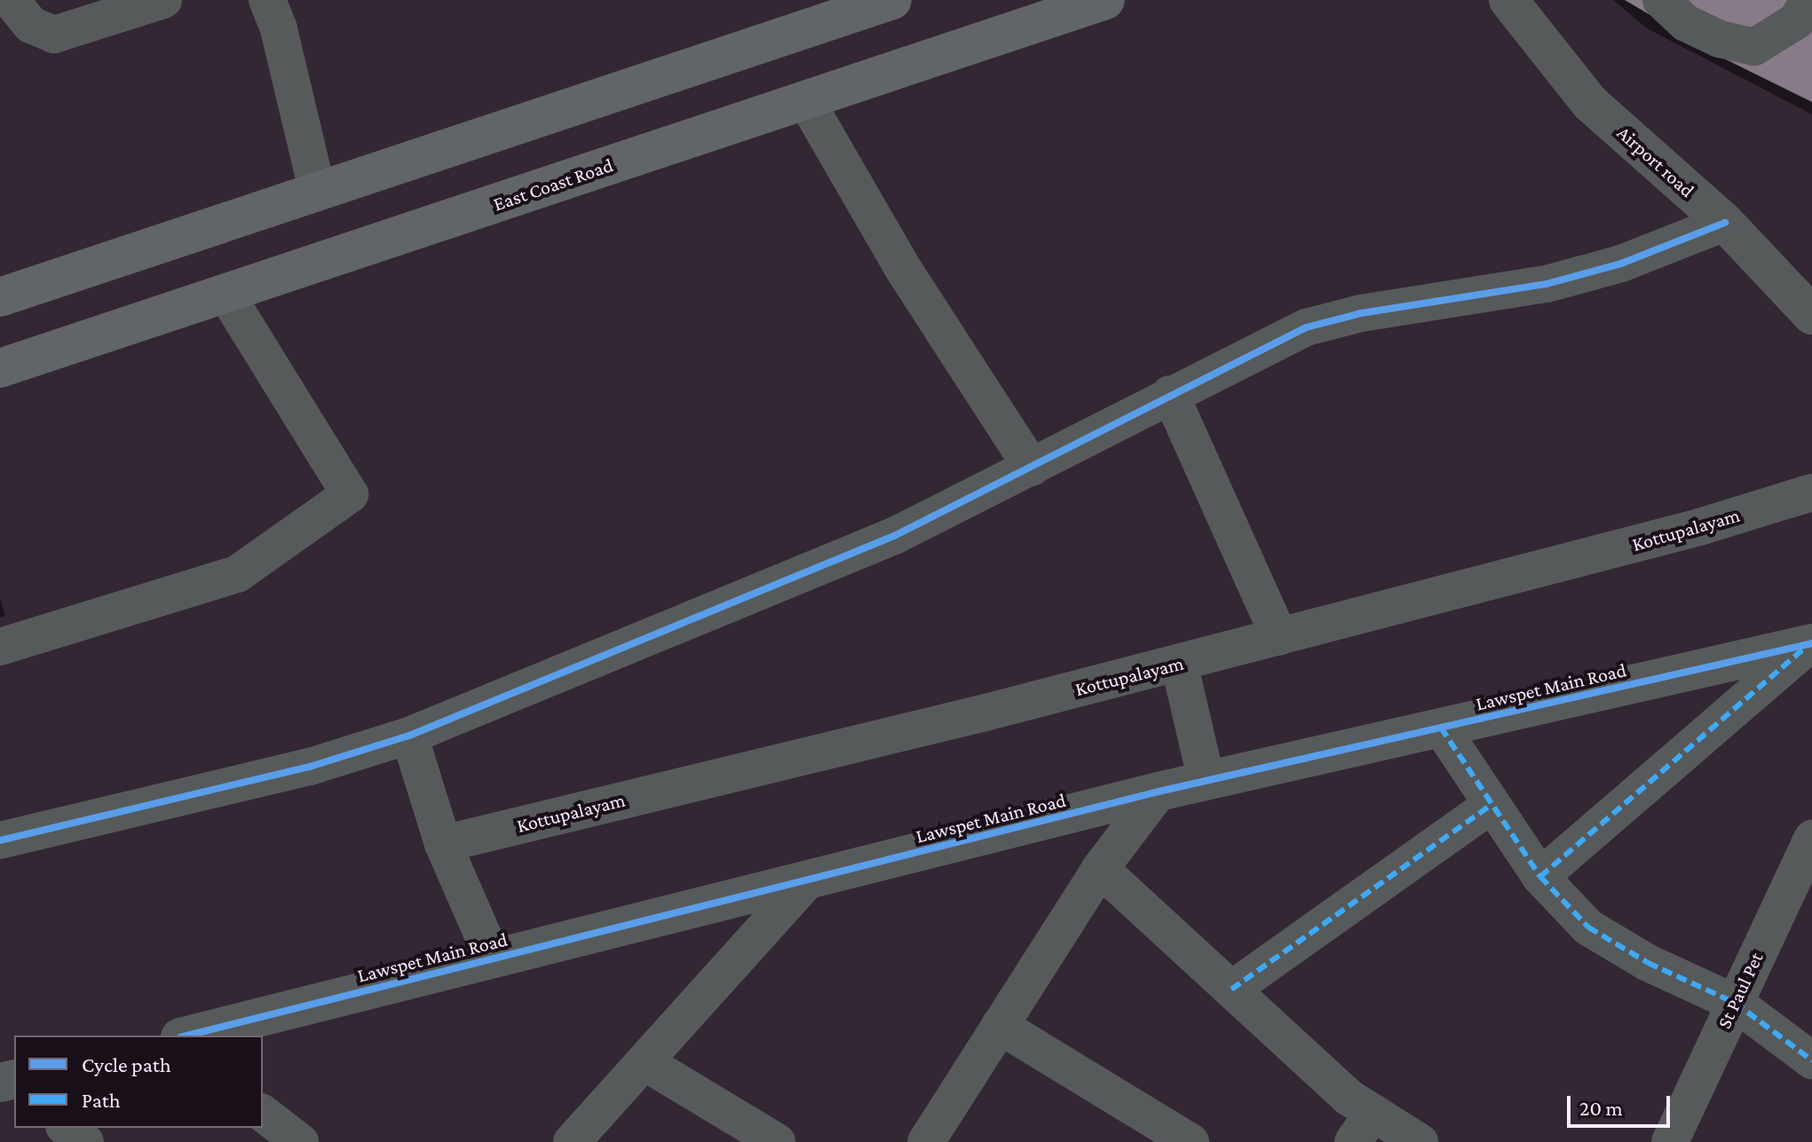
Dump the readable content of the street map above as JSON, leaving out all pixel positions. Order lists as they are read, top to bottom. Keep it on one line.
{"streets":{"highway":["East Coast Road"],"street":["Airport road","Kottupalayam","Lawspet Main Road","St Paul Pet"]},"legend":["Cycle path","Path"],"scale_bar":"20 m"}
